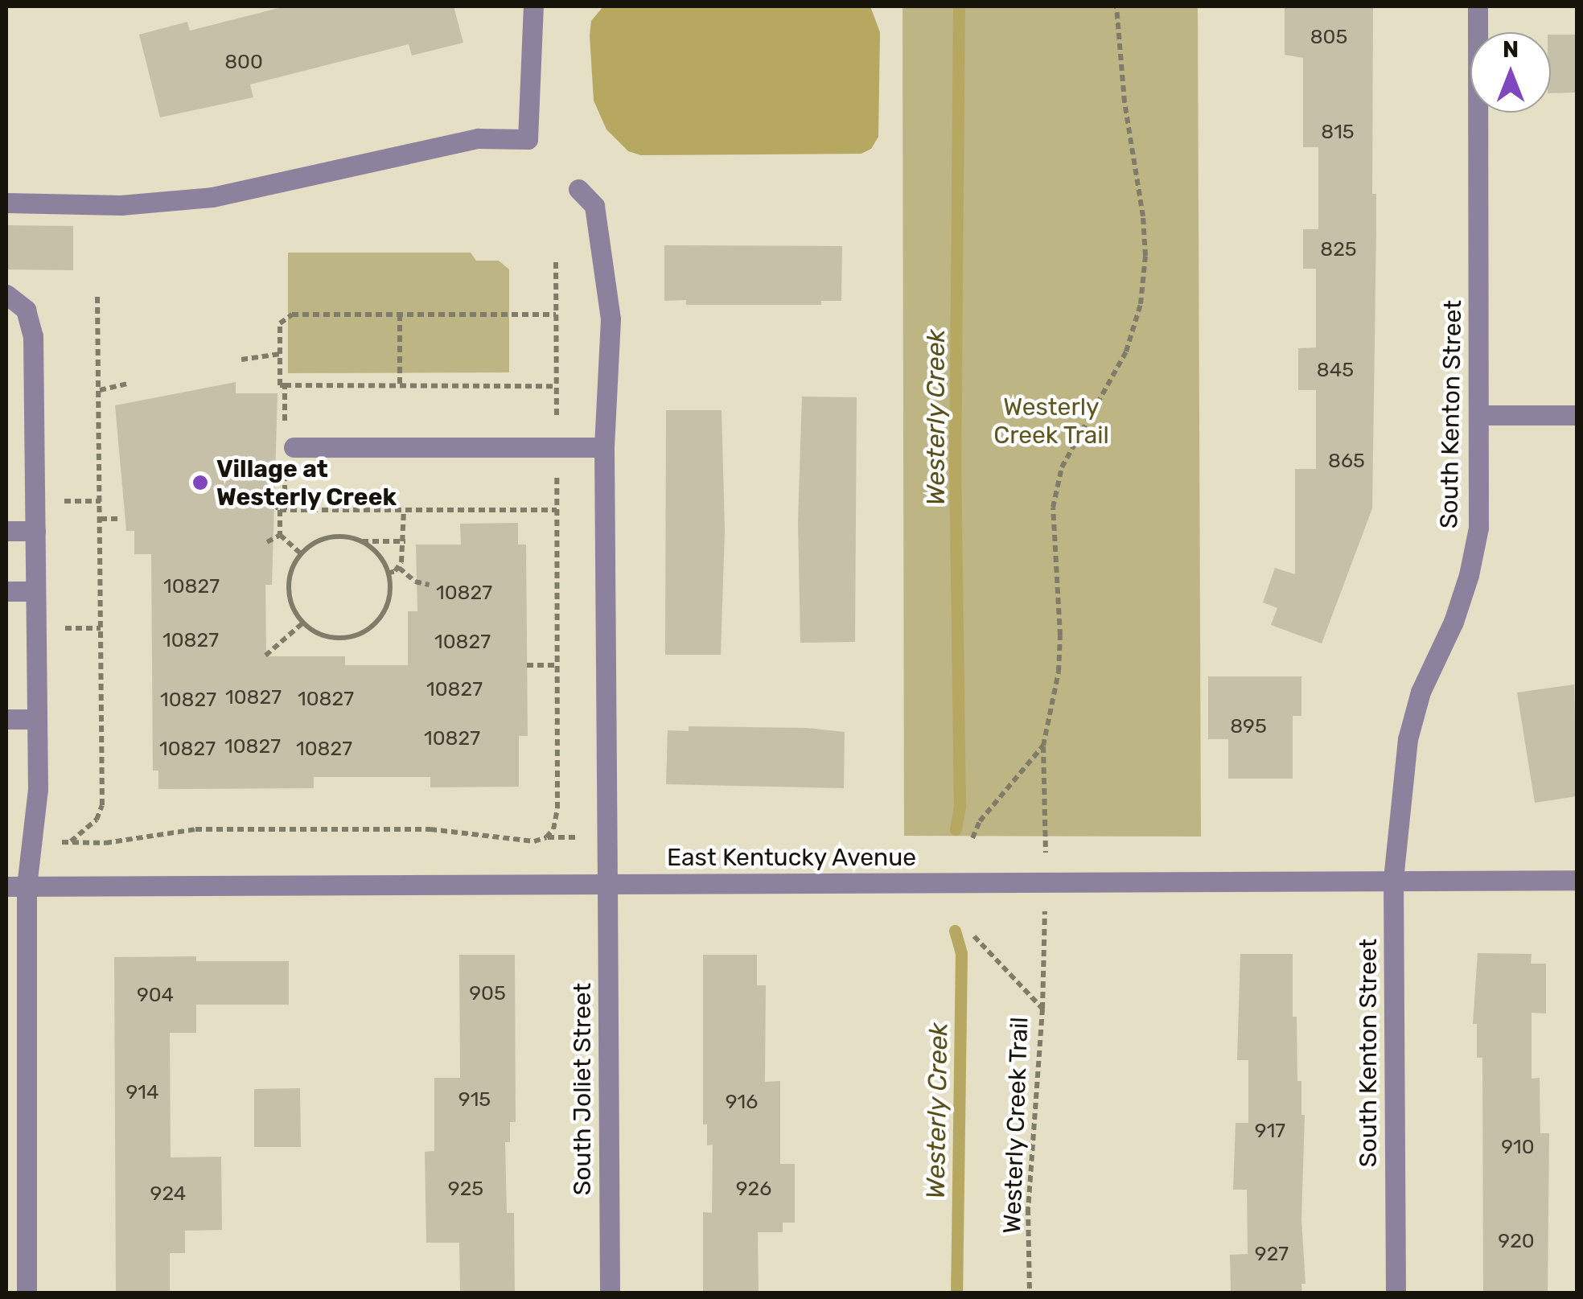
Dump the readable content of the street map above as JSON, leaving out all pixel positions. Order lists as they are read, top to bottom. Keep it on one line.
{"streets":{"street":["South Kenton Street","East Kentucky Avenue","South Joliet Street"],"path":["Westerly Creek Trail"]},"crossings":[["South Kenton Street","East Kentucky Avenue"],["East Kentucky Avenue","South Joliet Street"]],"water":["Westerly Creek"],"parks":["Westerly Creek Trail"],"places":["Village at Westerly Creek"],"house_numbers":["805","800","815","825","845","865","10827","10827","10827","10827","10827","10827","10827","10827","895","10827","10827","10827","10827","905","904","914","915","916","917","910","925","926","924","920","927"],"north":"top"}
